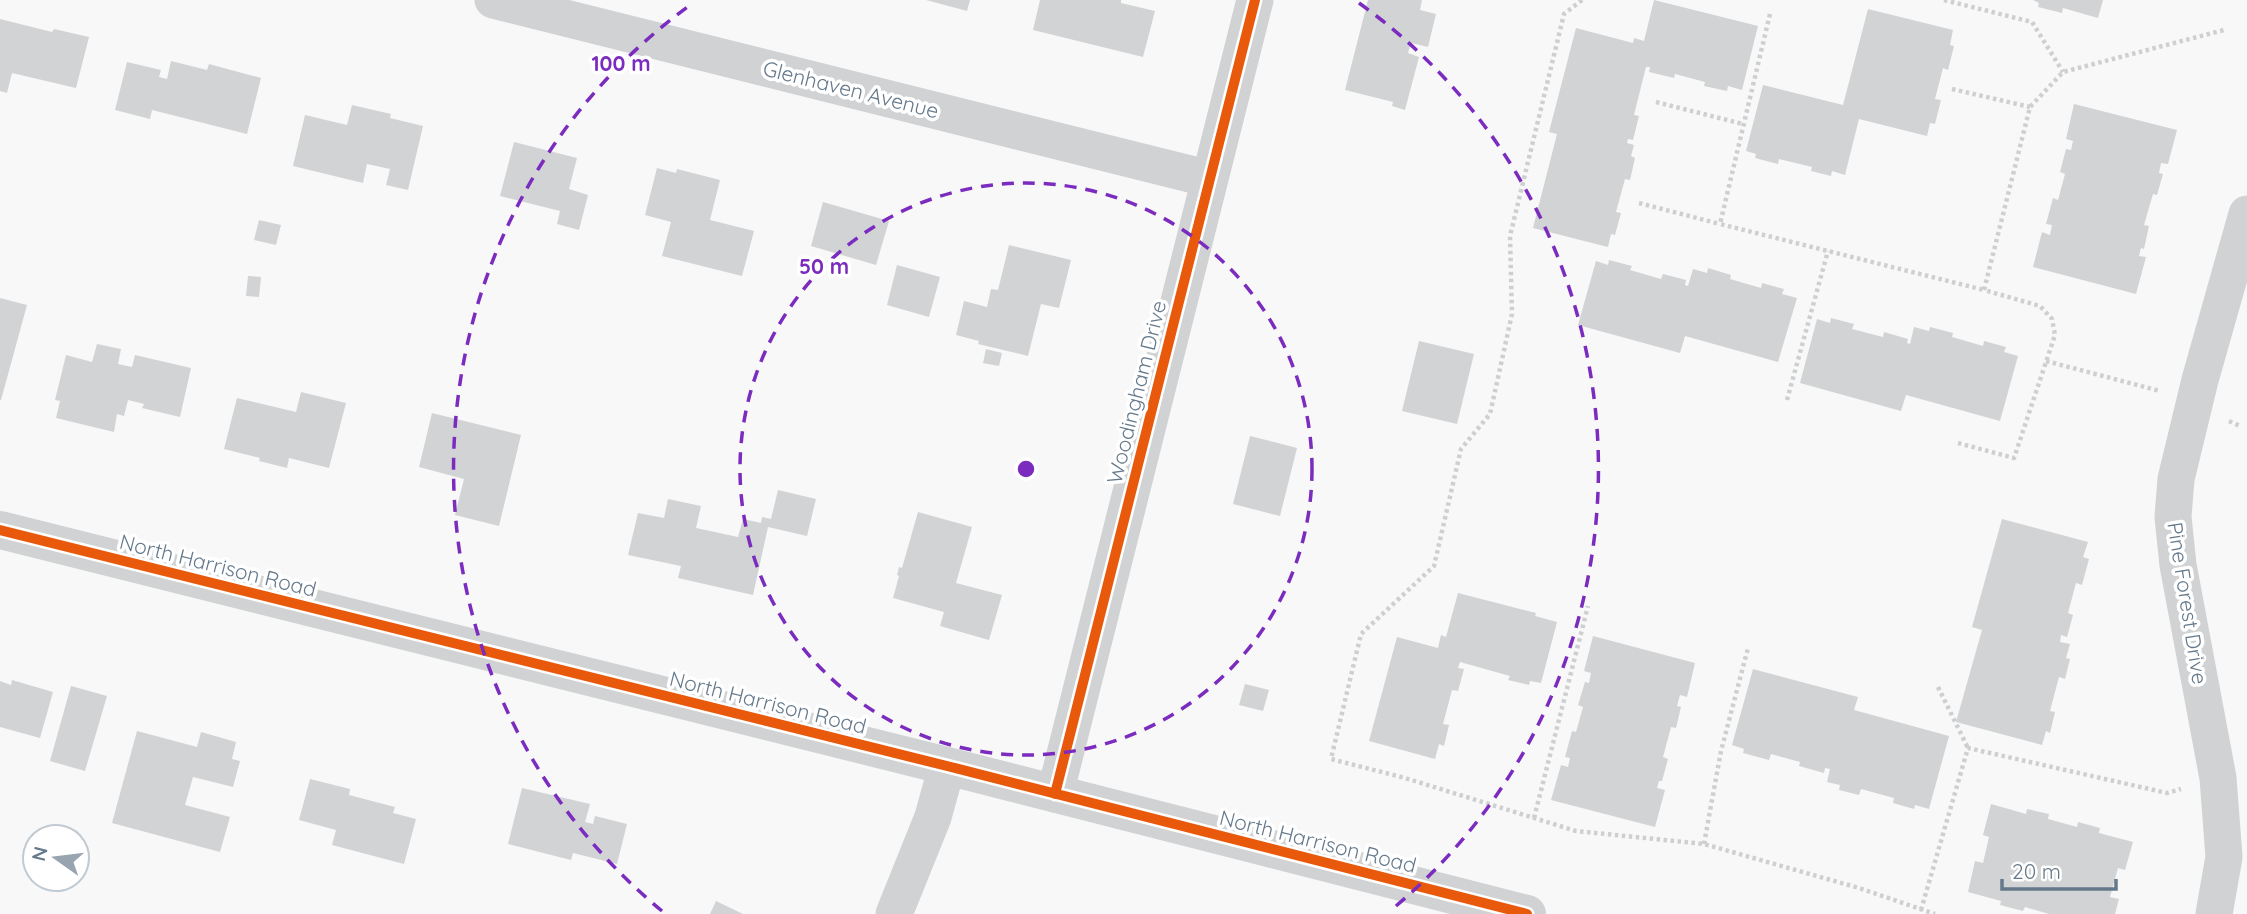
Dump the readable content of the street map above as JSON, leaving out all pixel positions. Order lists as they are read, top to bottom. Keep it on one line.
{"streets":{"street":["Glenhaven Avenue","Woodingham Drive","North Harrison Road","Pine Forest Drive"]},"crossings":[["Glenhaven Avenue","Woodingham Drive"],["Woodingham Drive","North Harrison Road"]],"scale_bar":"20 m","north":"left","rings":["100 m","50 m"]}
